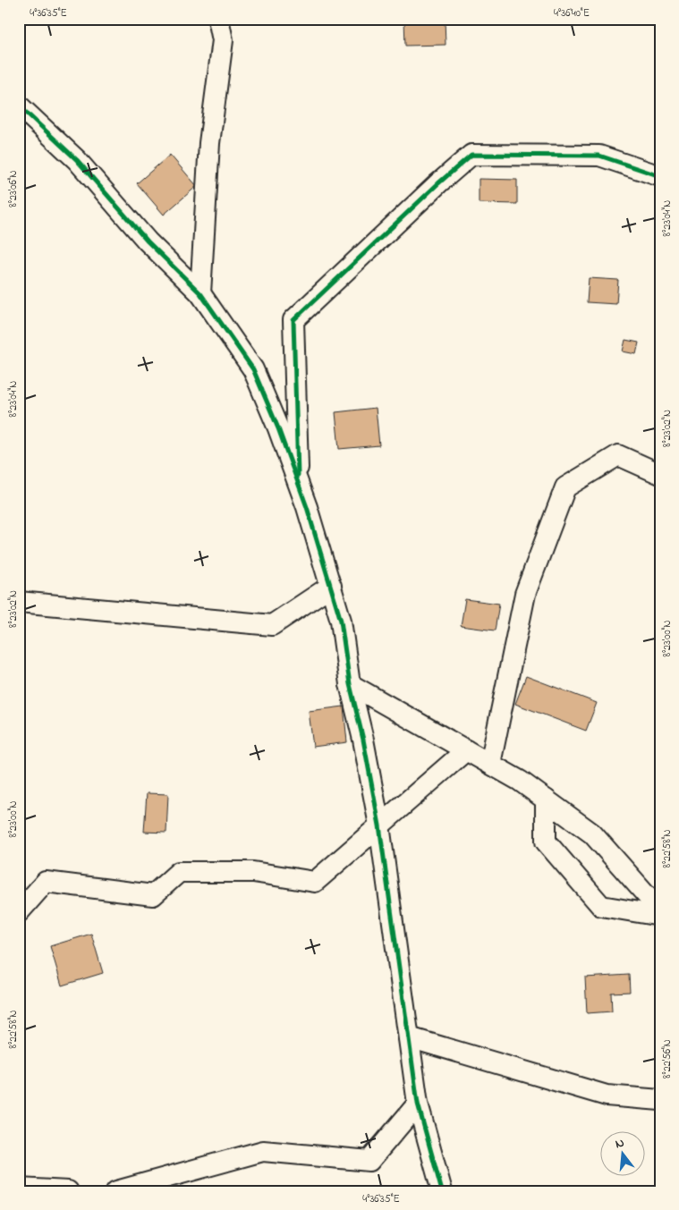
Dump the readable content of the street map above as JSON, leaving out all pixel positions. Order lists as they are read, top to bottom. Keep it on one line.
{"north":"top","coordinates":["4°36'35\"E","4°36'40\"E","8°23'06\"N","8°23'04\"N","8°23'02\"N","8°23'00\"N","8°22'58\"N","8°22'56\"N"]}
